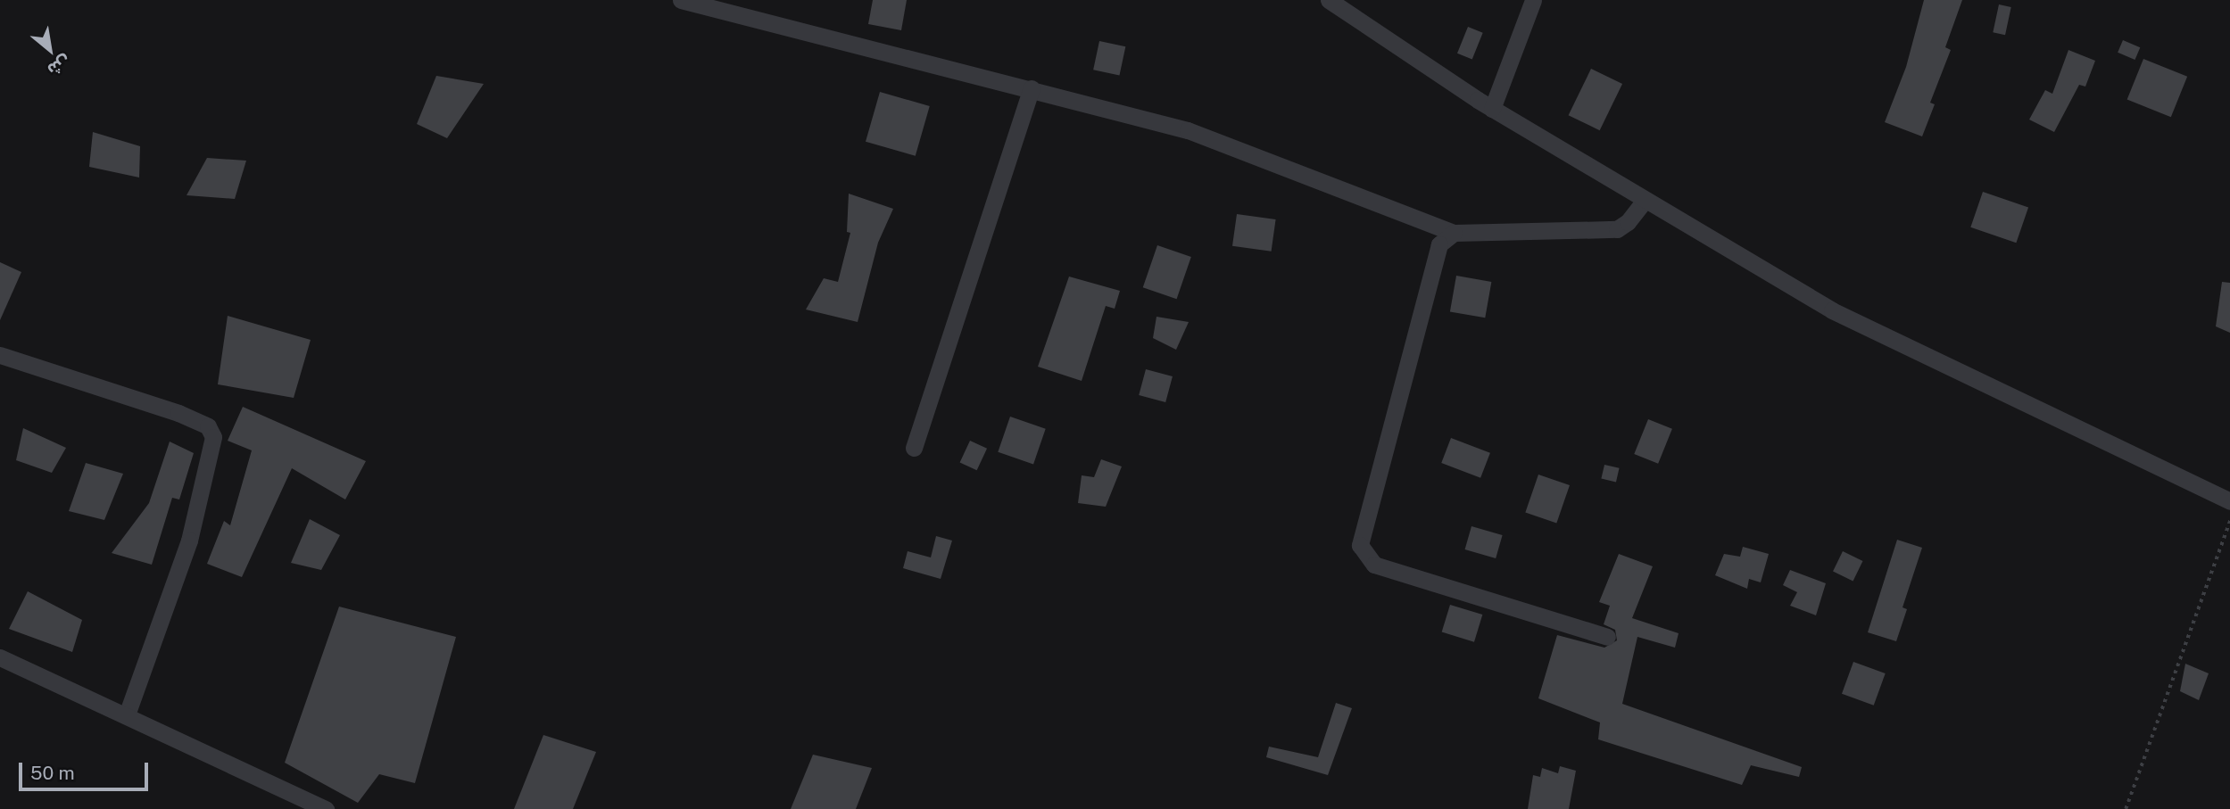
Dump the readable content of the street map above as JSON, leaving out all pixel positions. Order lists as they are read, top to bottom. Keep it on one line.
{"scale_bar":"50 m","north":"bottom right"}
